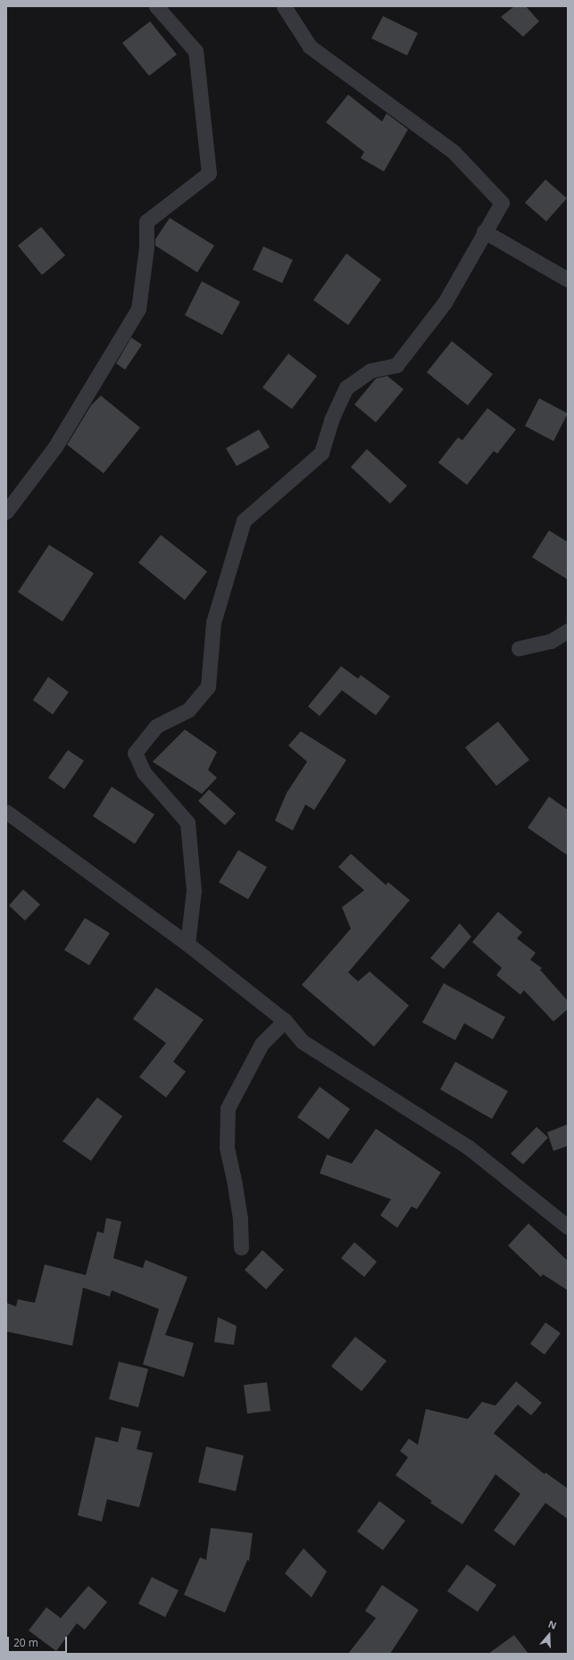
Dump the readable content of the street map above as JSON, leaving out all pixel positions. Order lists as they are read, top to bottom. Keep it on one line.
{"scale_bar":"20 m","north":"top"}
